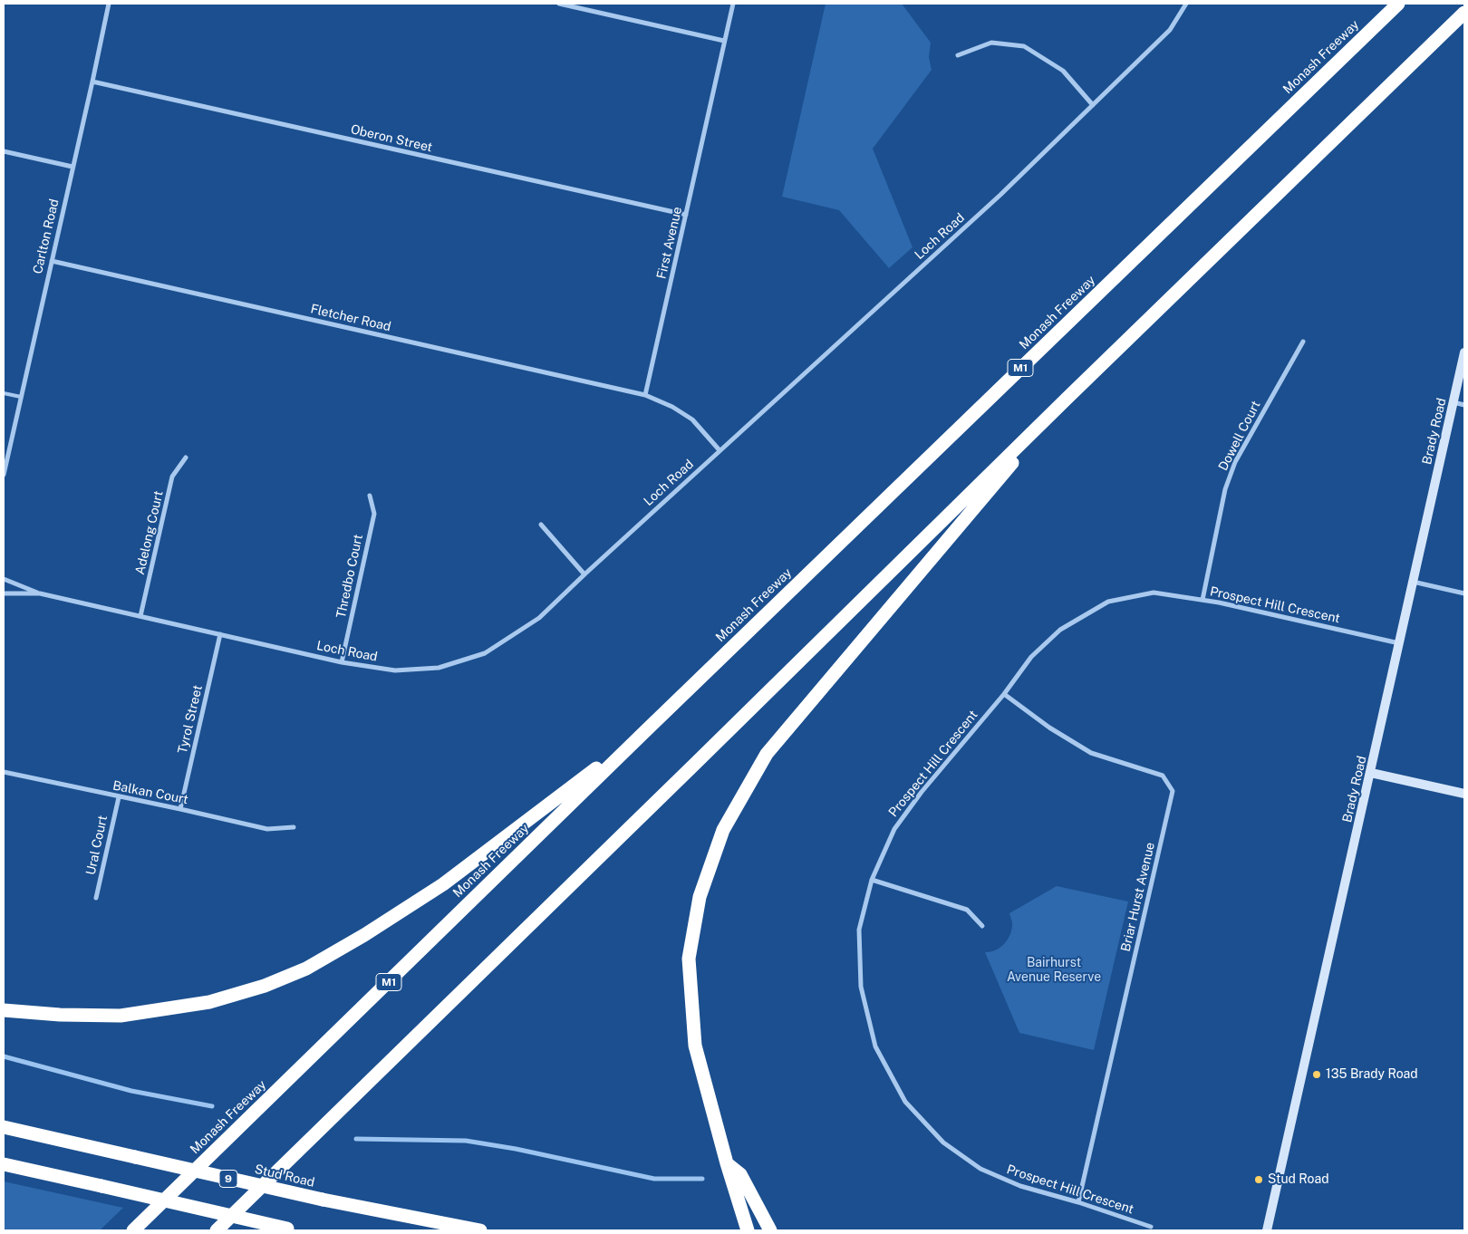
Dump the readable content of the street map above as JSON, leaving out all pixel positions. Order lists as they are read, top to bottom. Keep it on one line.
{"streets":{"highway":["Monash Freeway","M1","Stud Road","9"],"main road":["Brady Road"],"street":["Oberon Street","Carlton Road","Loch Road","First Avenue","Fletcher Road","Dowell Court","Adelong Court","Thredbo Court","Prospect Hill Crescent","Tyrol Street","Balkan Court","Ural Court","Briar Hurst Avenue"]},"crossings":[["Oberon Street","Carlton Road"],["Oberon Street","First Avenue"],["Carlton Road","Fletcher Road"],["Loch Road","Adelong Court"],["Loch Road","Thredbo Court"],["Loch Road","Tyrol Street"],["First Avenue","Fletcher Road"],["Brady Road","Prospect Hill Crescent"],["Dowell Court","Prospect Hill Crescent"],["Prospect Hill Crescent","Briar Hurst Avenue"],["Tyrol Street","Balkan Court"],["Balkan Court","Ural Court"]],"parks":["Bairhurst Avenue Reserve"],"places":["135 Brady Road","Stud Road"]}
